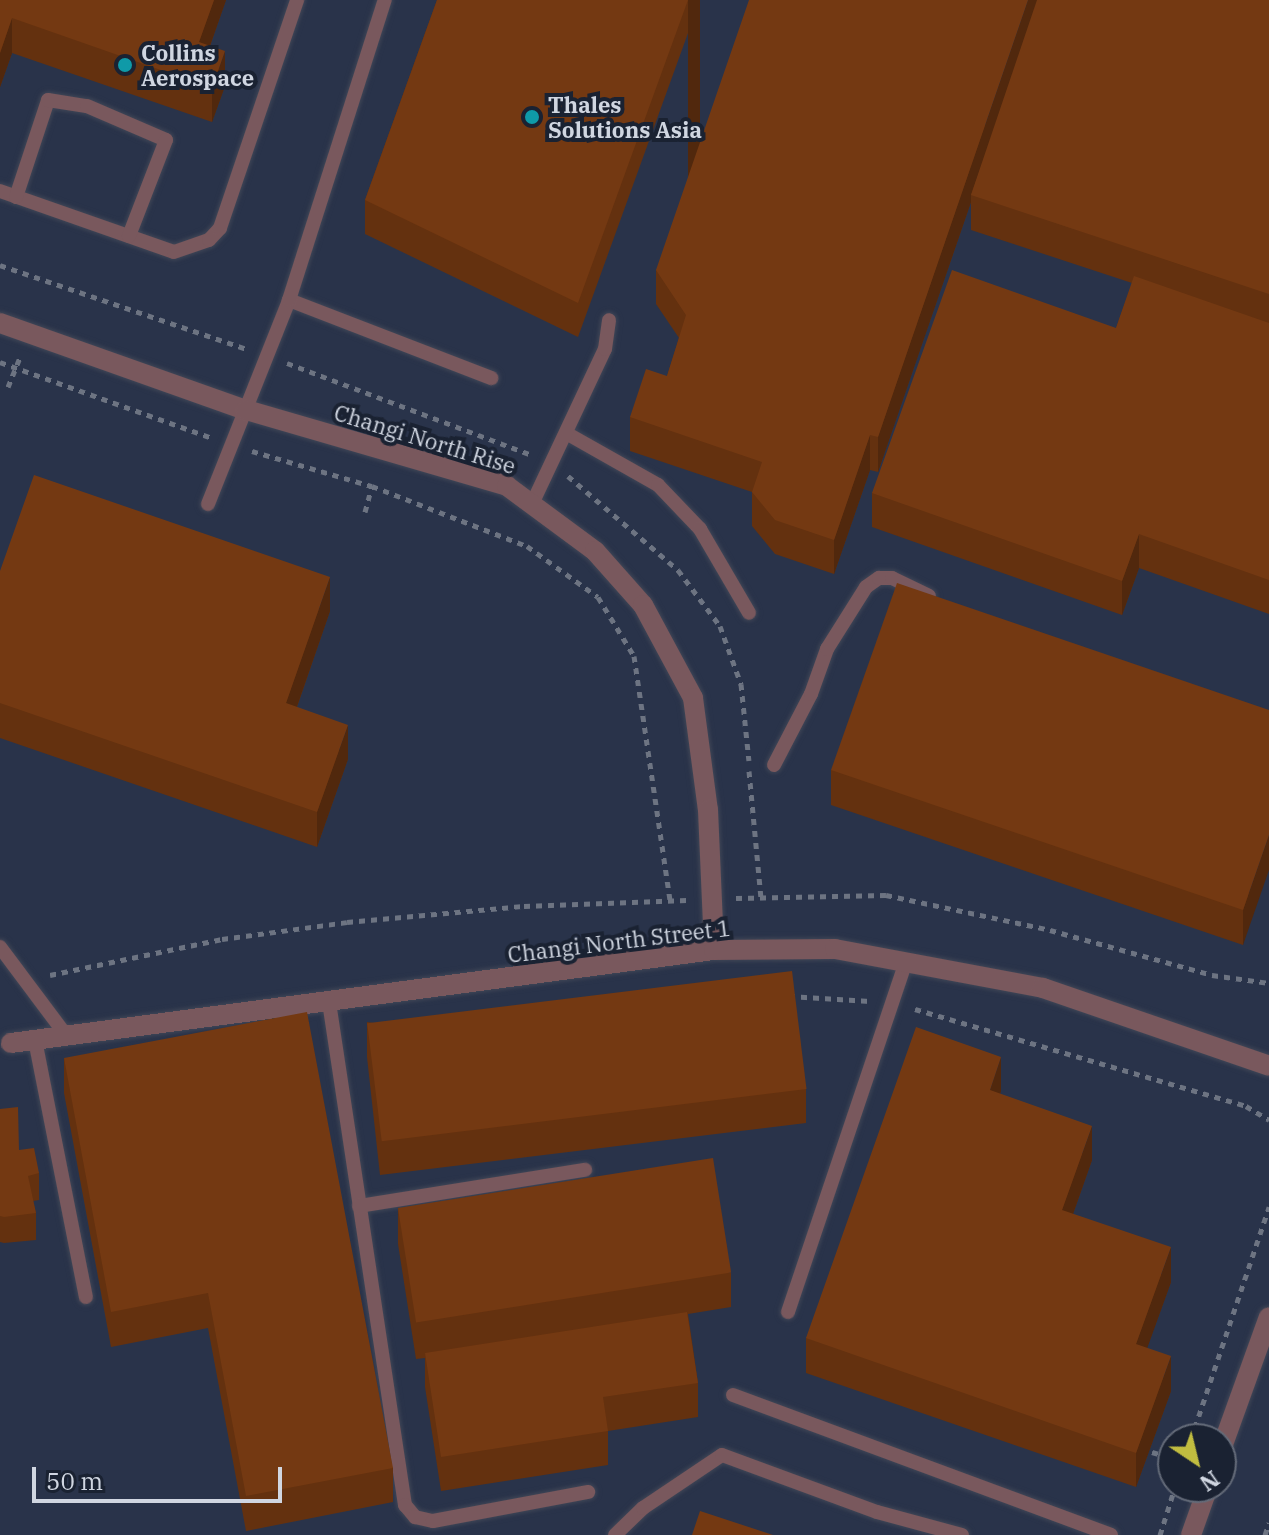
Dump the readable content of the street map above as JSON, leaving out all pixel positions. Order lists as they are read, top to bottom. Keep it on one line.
{"streets":{"street":["Changi North Rise","Changi North Street 1"]},"crossings":[["Changi North Rise","Changi North Street 1"]],"places":["Collins Aerospace","Thales Solutions Asia"],"scale_bar":"50 m","north":"bottom right"}
